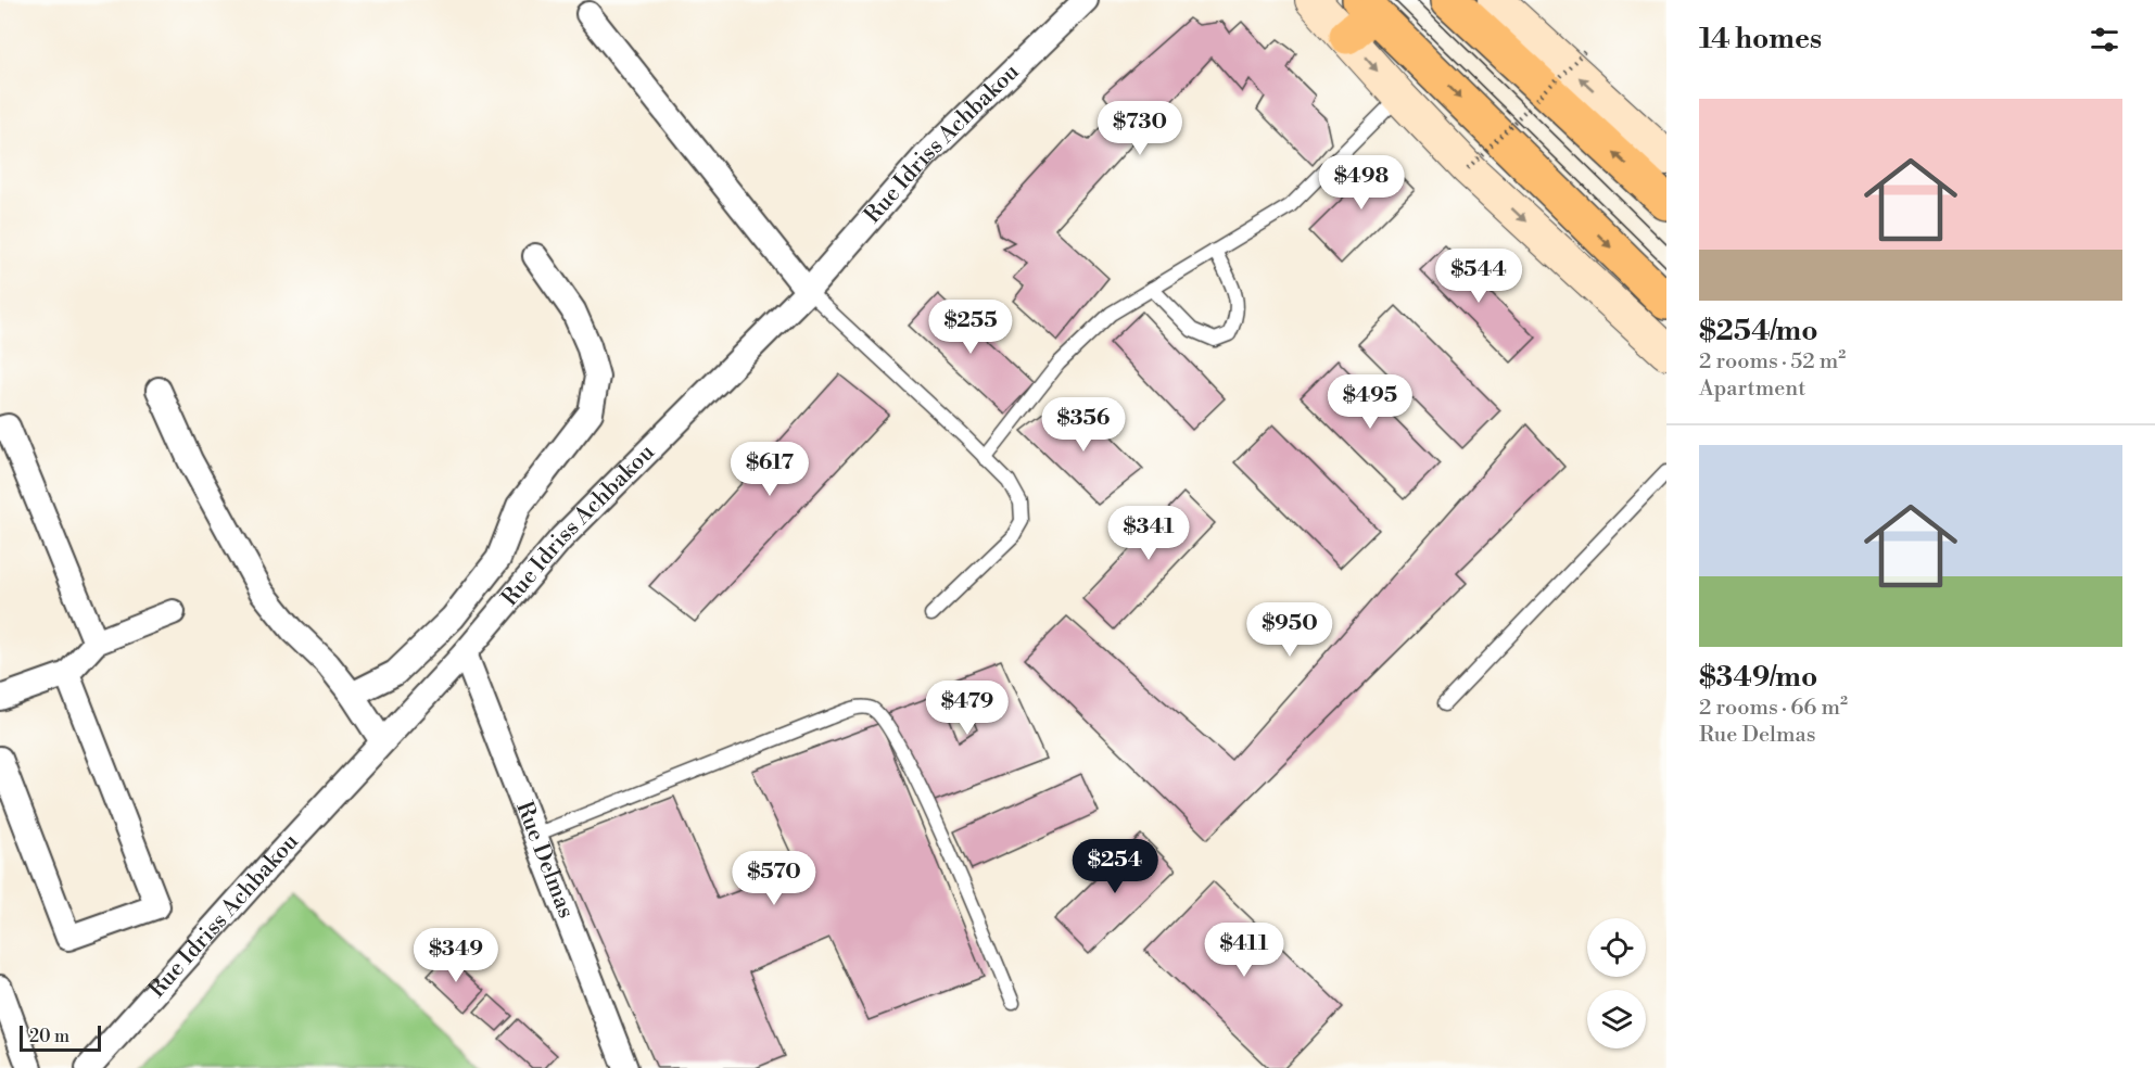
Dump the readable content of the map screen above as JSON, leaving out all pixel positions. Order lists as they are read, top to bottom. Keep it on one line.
{"streets":{"street":["Rue Idriss Achbakou","Rue Delmas"]},"crossings":[["Rue Idriss Achbakou","Rue Delmas"]],"scale_bar":"20 m","page":{"heading":"14 homes","list":[{"name":"$254/mo","note":"2 rooms · 52 m² · Apartment"},{"name":"$349/mo","note":"2 rooms · 66 m² · Rue Delmas"}],"price":["$730","$498","$544","$255","$495","$356","$617","$341","$950","$479","$254","$570","$411","$349"],"scale":"20 m"}}
